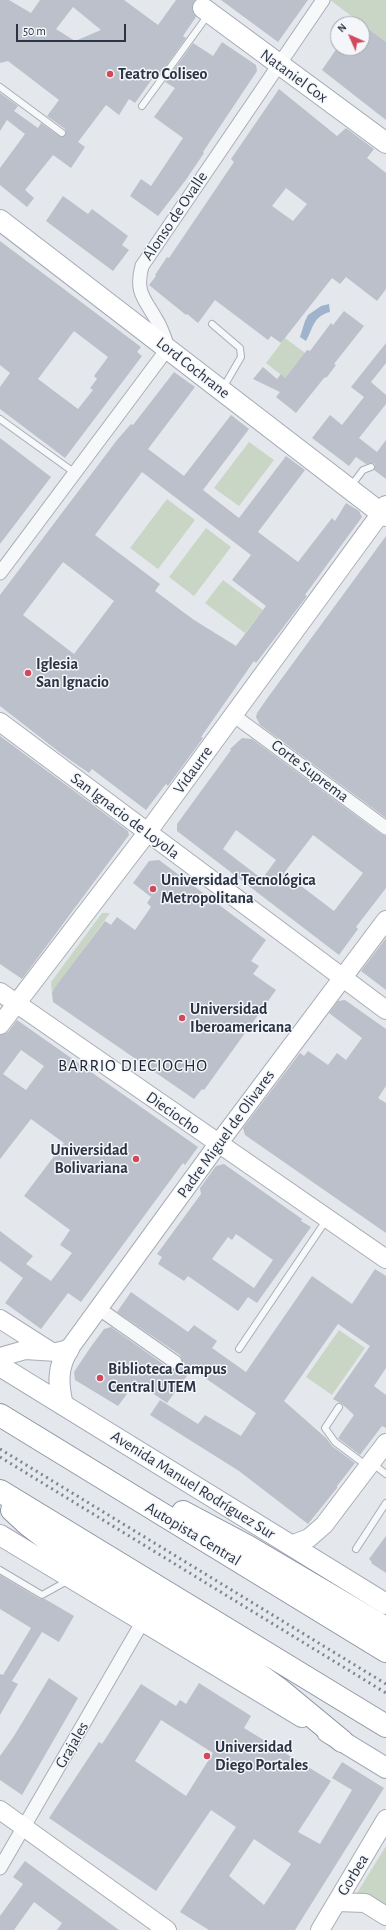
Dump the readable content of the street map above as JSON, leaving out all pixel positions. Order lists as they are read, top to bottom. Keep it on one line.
{"streets":{"highway":["Autopista Central"],"main road":["Nataniel Cox","Lord Cochrane","Avenida Manuel Rodríguez Sur"],"street":["Alonso de Ovalle","Vidaurre","Corte Suprema","San Ignacio de Loyola","Dieciocho","Padre Miguel de Olivares","Grajales","Gorbea"]},"crossings":[["Nataniel Cox","Alonso de Ovalle"],["Alonso de Ovalle","Lord Cochrane"],["Lord Cochrane","Vidaurre"],["Vidaurre","Corte Suprema"],["Vidaurre","San Ignacio de Loyola"],["Vidaurre","Dieciocho"],["San Ignacio de Loyola","Padre Miguel de Olivares"],["Dieciocho","Padre Miguel de Olivares"]],"districts":["BARRIO DIECIOCHO"],"places":["Teatro Coliseo","Iglesia San Ignacio","Universidad Tecnológica Metropolitana","Universidad Iberoamericana","Universidad Bolivariana","Biblioteca Campus Central UTEM","Universidad Diego Portales"],"scale_bar":"50 m","north":"top left"}
